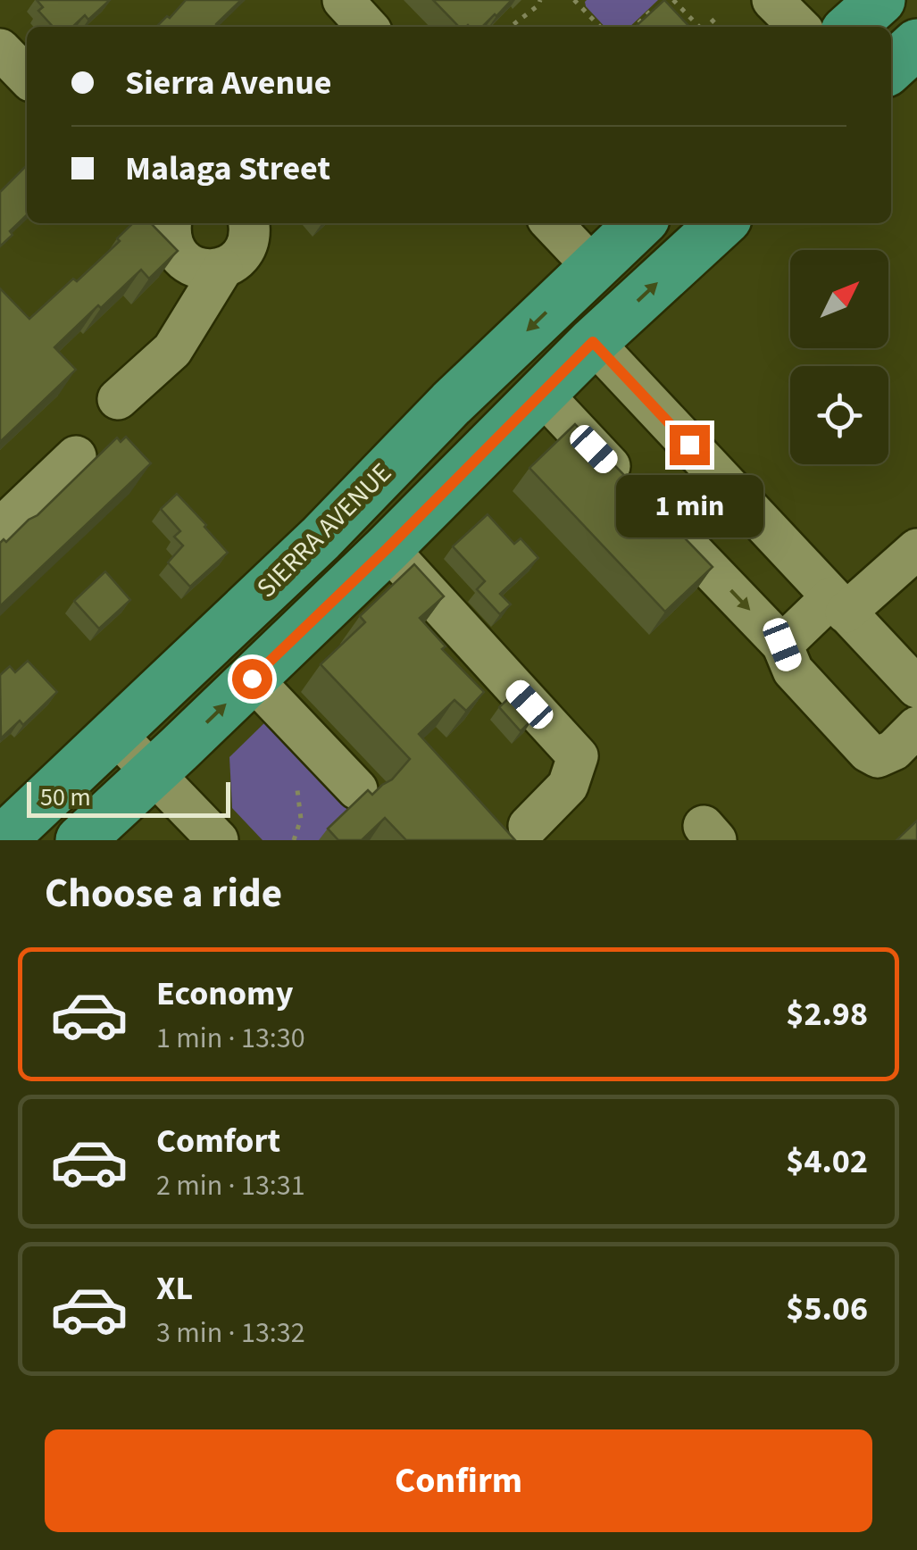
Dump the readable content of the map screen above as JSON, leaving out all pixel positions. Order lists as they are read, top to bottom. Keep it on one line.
{"streets":{"main road":["SIERRA AVENUE"]},"scale_bar":"50 m","north":"top right","page":{"banner":["Sierra Avenue","Malaga Street"],"bubble":"1 min","scale":"50 m","heading":"Choose a ride","list":[{"name":"Economy","note":"1 min · 13:30","value":"$2.98"},{"name":"Comfort","note":"2 min · 13:31","value":"$4.02"},{"name":"XL","note":"3 min · 13:32","value":"$5.06"}],"buttons":"Confirm"}}
